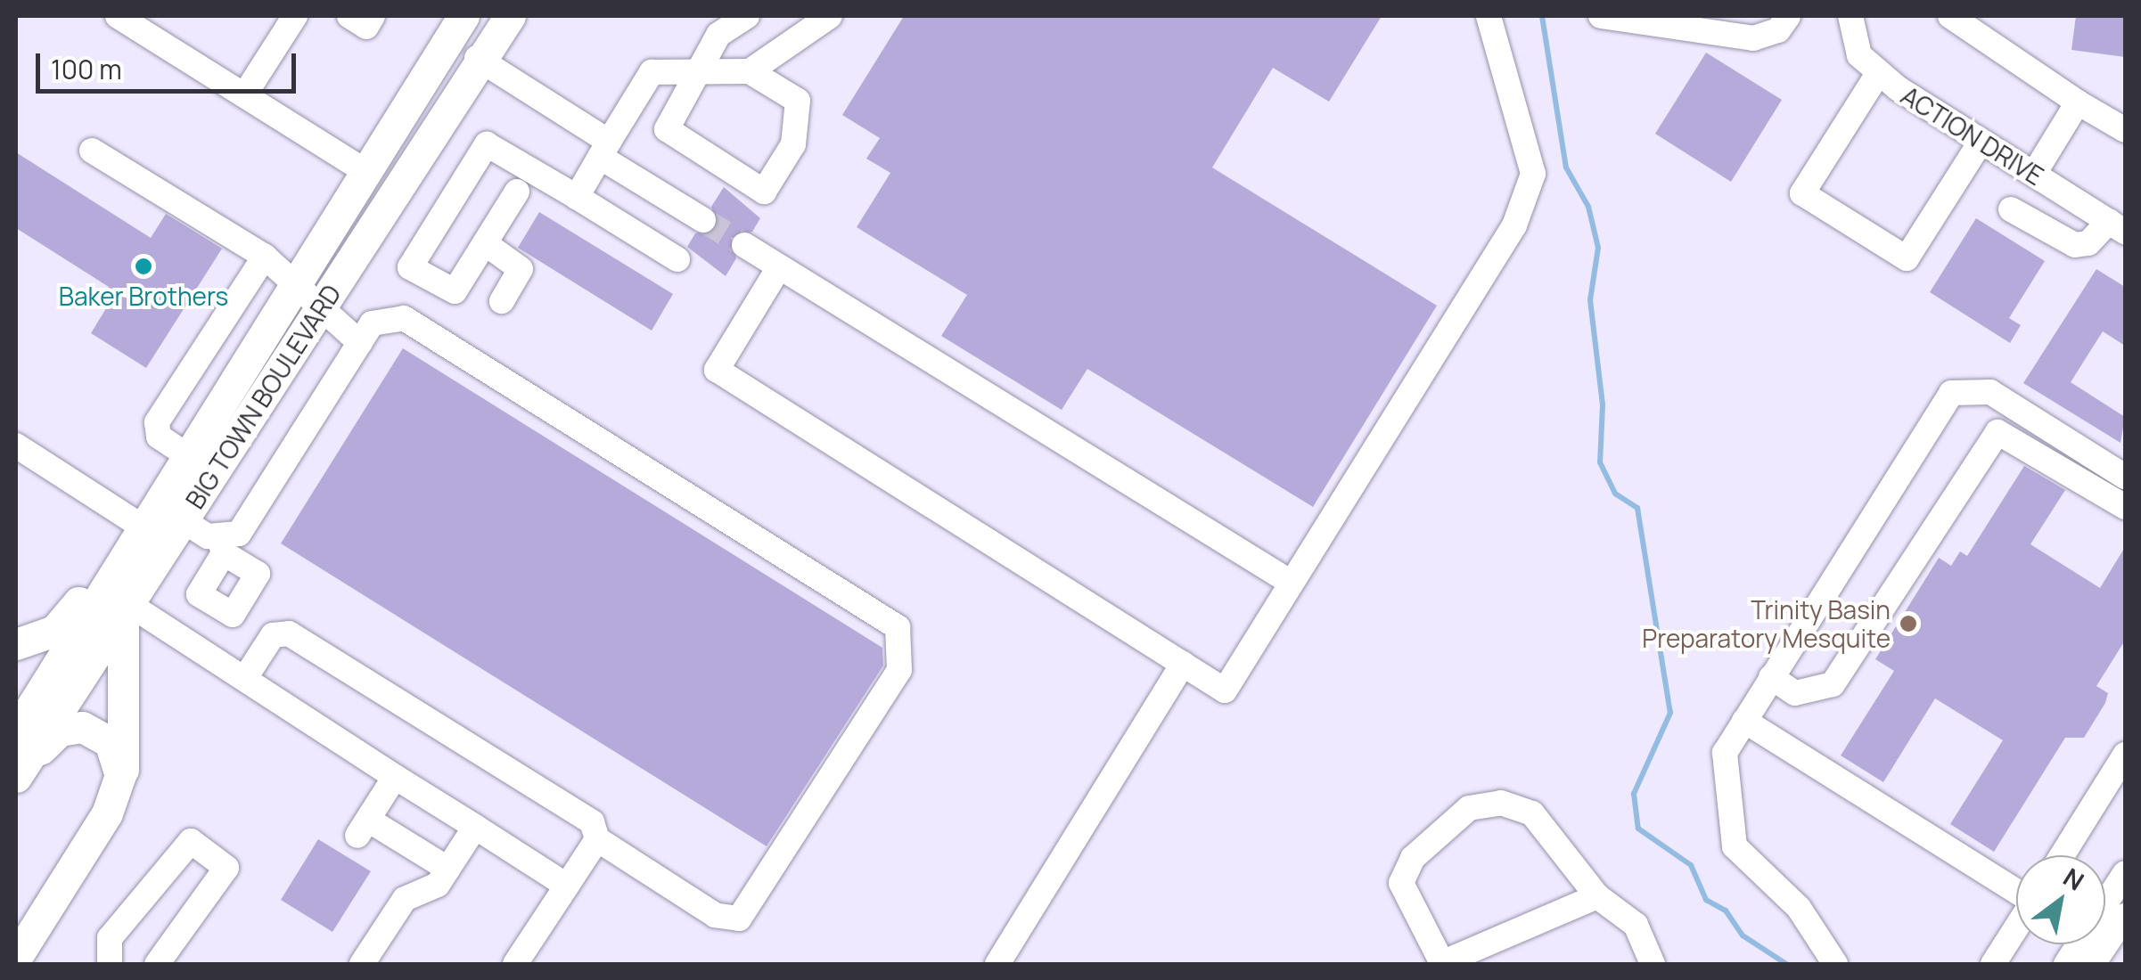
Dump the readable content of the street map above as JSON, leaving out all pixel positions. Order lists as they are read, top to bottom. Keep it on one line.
{"streets":{"main road":["BIG TOWN BOULEVARD"],"street":["ACTION DRIVE"]},"places":["Baker Brothers","Trinity Basin Preparatory Mesquite"],"scale_bar":"100 m","north":"top right"}
